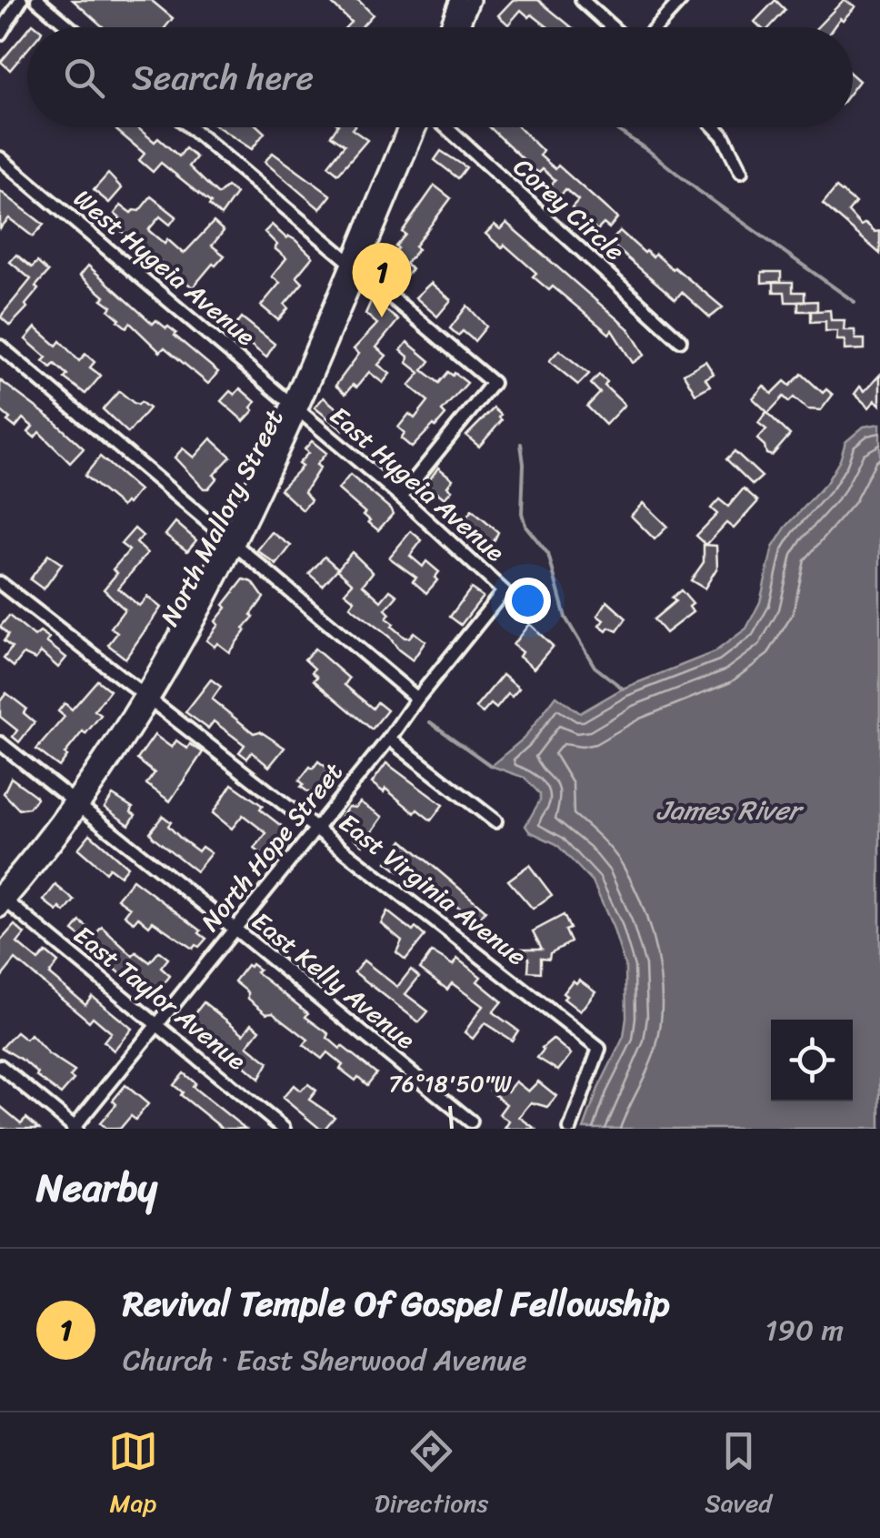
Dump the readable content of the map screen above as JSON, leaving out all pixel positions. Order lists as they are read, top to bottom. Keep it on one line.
{"streets":{"main road":["North Mallory Street"],"street":["Corey Circle","West Hygeia Avenue","East Hygeia Avenue","North Hope Street","East Virginia Avenue","East Kelly Avenue","East Taylor Avenue"]},"crossings":[["West Hygeia Avenue","East Hygeia Avenue"],["West Hygeia Avenue","North Mallory Street"],["East Hygeia Avenue","North Mallory Street"],["East Hygeia Avenue","North Hope Street"],["North Mallory Street","East Virginia Avenue"],["North Mallory Street","East Kelly Avenue"],["North Mallory Street","East Taylor Avenue"],["North Hope Street","East Virginia Avenue"],["North Hope Street","East Kelly Avenue"],["North Hope Street","East Taylor Avenue"]],"water":["James River"],"page":{"search":"Search here","pins":"1","heading":"Nearby","list":[{"mark":"1","name":"Revival Temple Of Gospel Fellowship","note":"Church · East Sherwood Avenue","value":"190 m"}],"nav":["Map","Directions","Saved"]},"coordinates":["76°18'50\"W"]}
